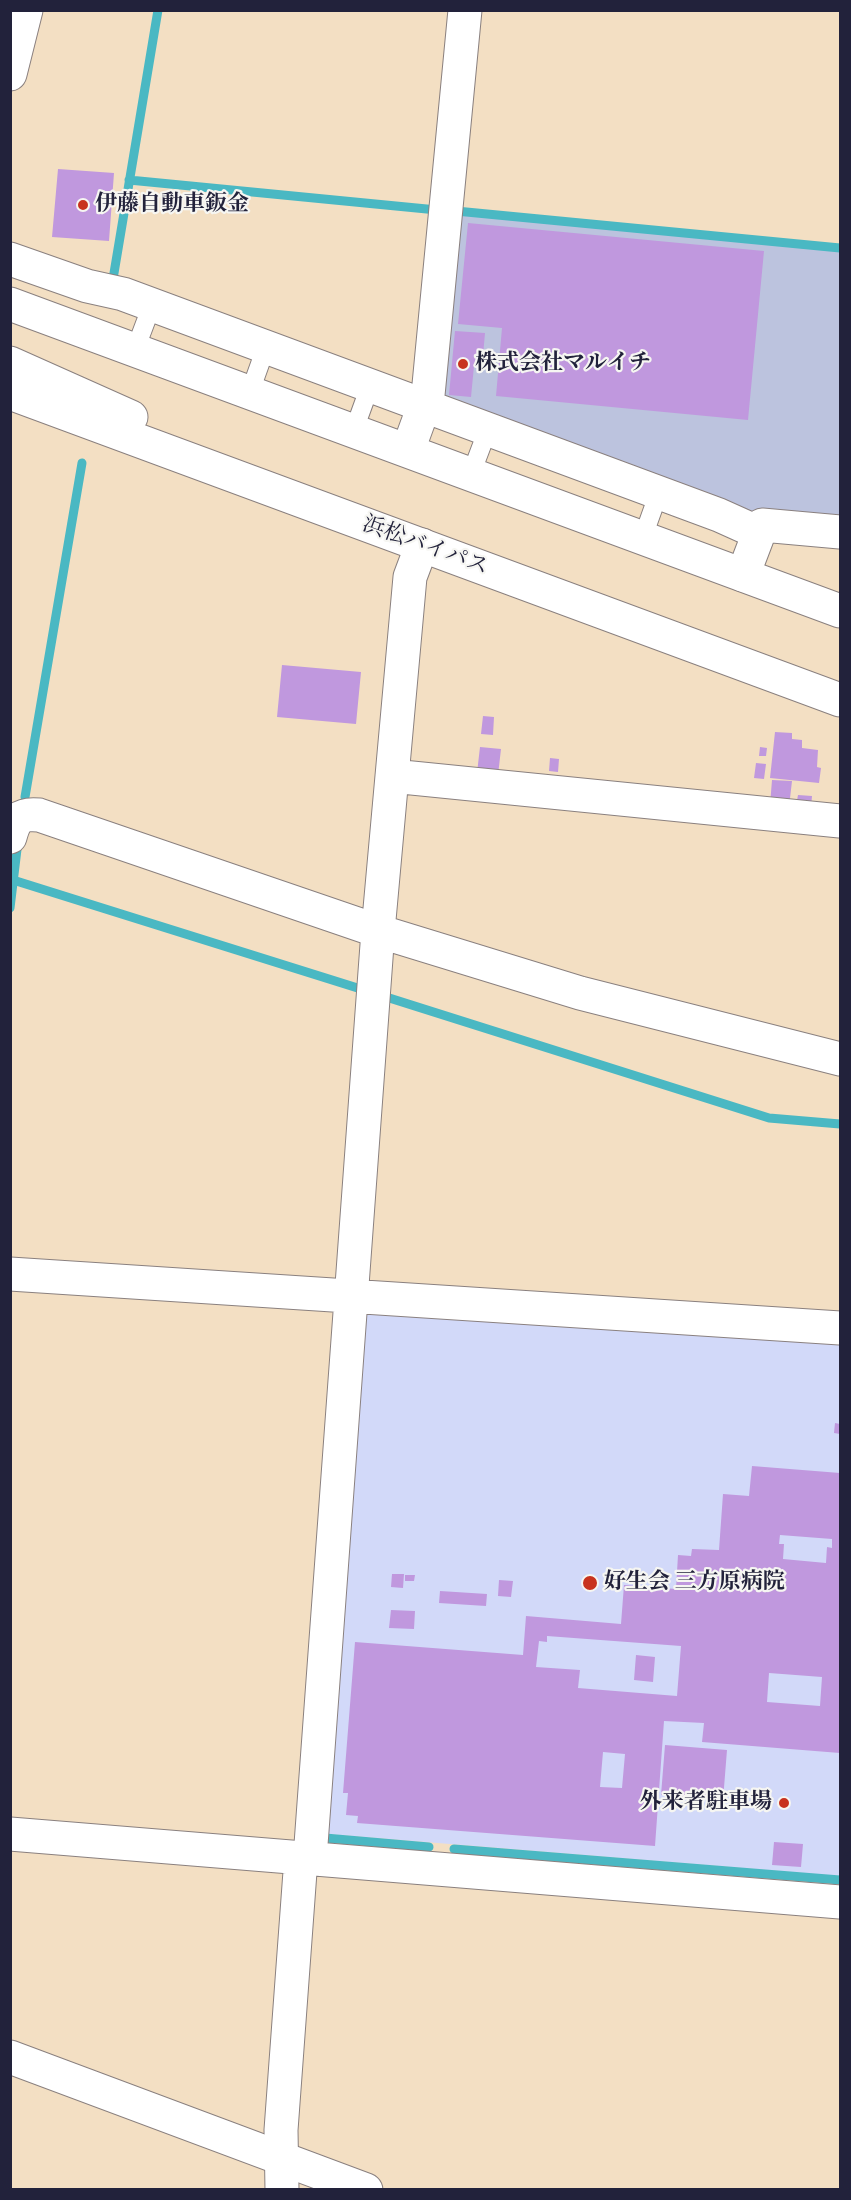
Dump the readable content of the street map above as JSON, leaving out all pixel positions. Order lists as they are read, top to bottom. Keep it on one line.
{"streets":{"main road":["浜松バイパス"]},"places":["伊藤自動車鈑金","株式会社マルイチ","好生会 三方原病院","外来者駐車場"]}
